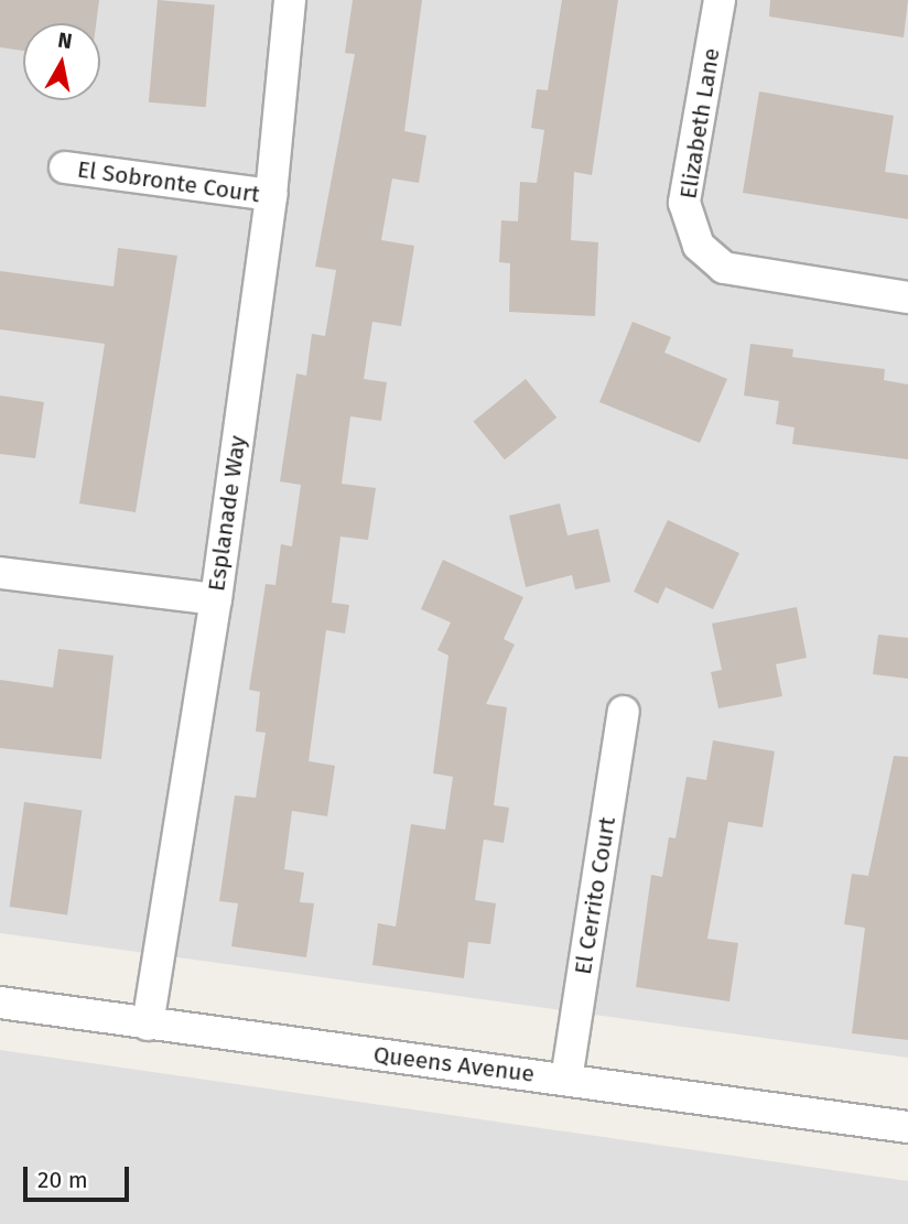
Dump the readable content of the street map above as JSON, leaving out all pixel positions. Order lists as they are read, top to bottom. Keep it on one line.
{"streets":{"street":["Elizabeth Lane","El Sobronte Court","Esplanade Way","El Cerrito Court","Queens Avenue"]},"crossings":[["El Sobronte Court","Esplanade Way"],["Esplanade Way","Queens Avenue"],["El Cerrito Court","Queens Avenue"]],"scale_bar":"20 m","north":"top"}
